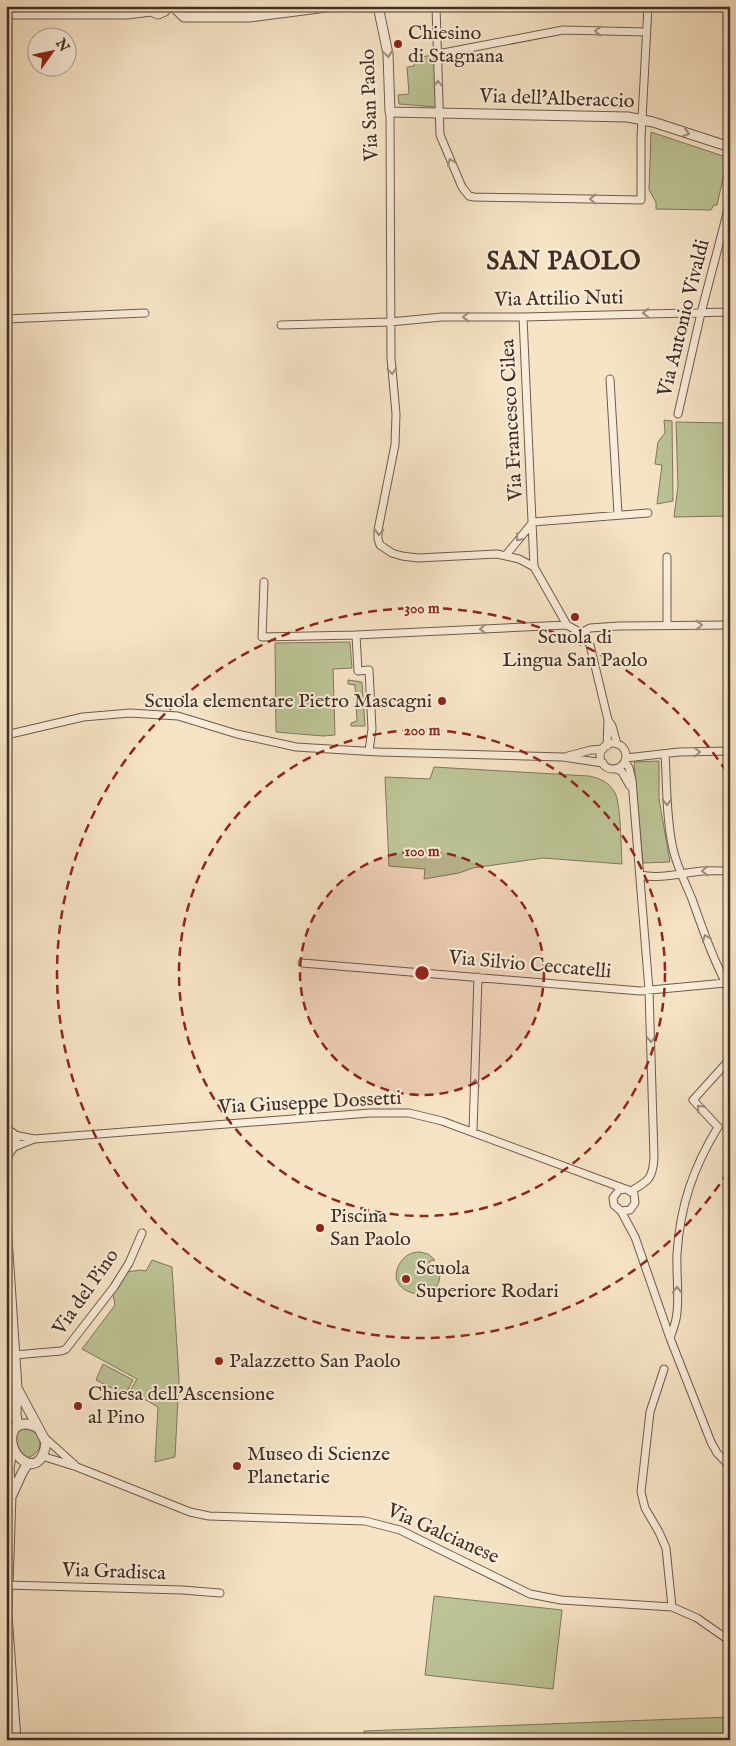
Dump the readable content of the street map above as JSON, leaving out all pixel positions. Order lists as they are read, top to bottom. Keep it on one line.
{"streets":{"street":["Via dell'Alberaccio","Via San Paolo","Via Attilio Nuti","Via Antonio Vivaldi","Via Francesco Cilea","Via Silvio Ceccatelli","Via Giuseppe Dossetti","Via del Pino","Via Galcianese","Via Gradisca"]},"crossings":[["Via dell'Alberaccio","Via San Paolo"],["Via San Paolo","Via Attilio Nuti"],["Via San Paolo","Via Francesco Cilea"],["Via Attilio Nuti","Via Antonio Vivaldi"],["Via Attilio Nuti","Via Francesco Cilea"],["Via del Pino","Via Galcianese"]],"one_way":["Via Attilio Nuti"],"districts":["SAN PAOLO"],"places":["Chiesino di Stagnana","Scuola di Lingua San Paolo","Scuola elementare Pietro Mascagni","Piscina San Paolo","Scuola Superiore Rodari","Palazzetto San Paolo","Chiesa dell'Ascensione al Pino","Museo di Scienze Planetarie"],"north":"top right","rings":["300 m","200 m","100 m"]}
